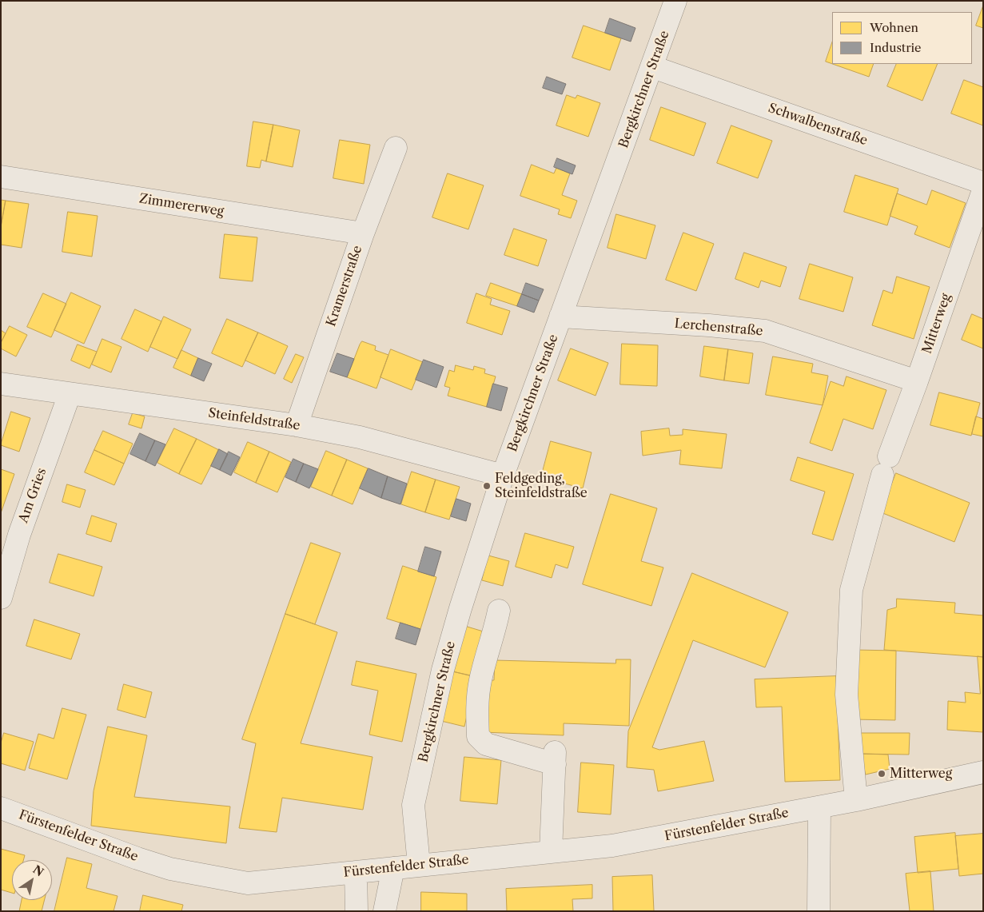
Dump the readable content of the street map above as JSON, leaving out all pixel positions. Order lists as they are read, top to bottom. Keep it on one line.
{"streets":{"street":["Bergkirchner Straße","Schwalbenstraße","Zimmererweg","Kramerstraße","Mitterweg","Lerchenstraße","Steinfeldstraße","Am Gries","Fürstenfelder Straße"]},"crossings":[["Bergkirchner Straße","Schwalbenstraße"],["Bergkirchner Straße","Lerchenstraße"],["Bergkirchner Straße","Steinfeldstraße"],["Bergkirchner Straße","Fürstenfelder Straße"],["Zimmererweg","Kramerstraße"],["Kramerstraße","Steinfeldstraße"],["Mitterweg","Lerchenstraße"],["Mitterweg","Fürstenfelder Straße"],["Steinfeldstraße","Am Gries"]],"places":["Feldgeding, Steinfeldstraße","Mitterweg"],"legend":["Wohnen","Industrie"],"north":"top right"}
